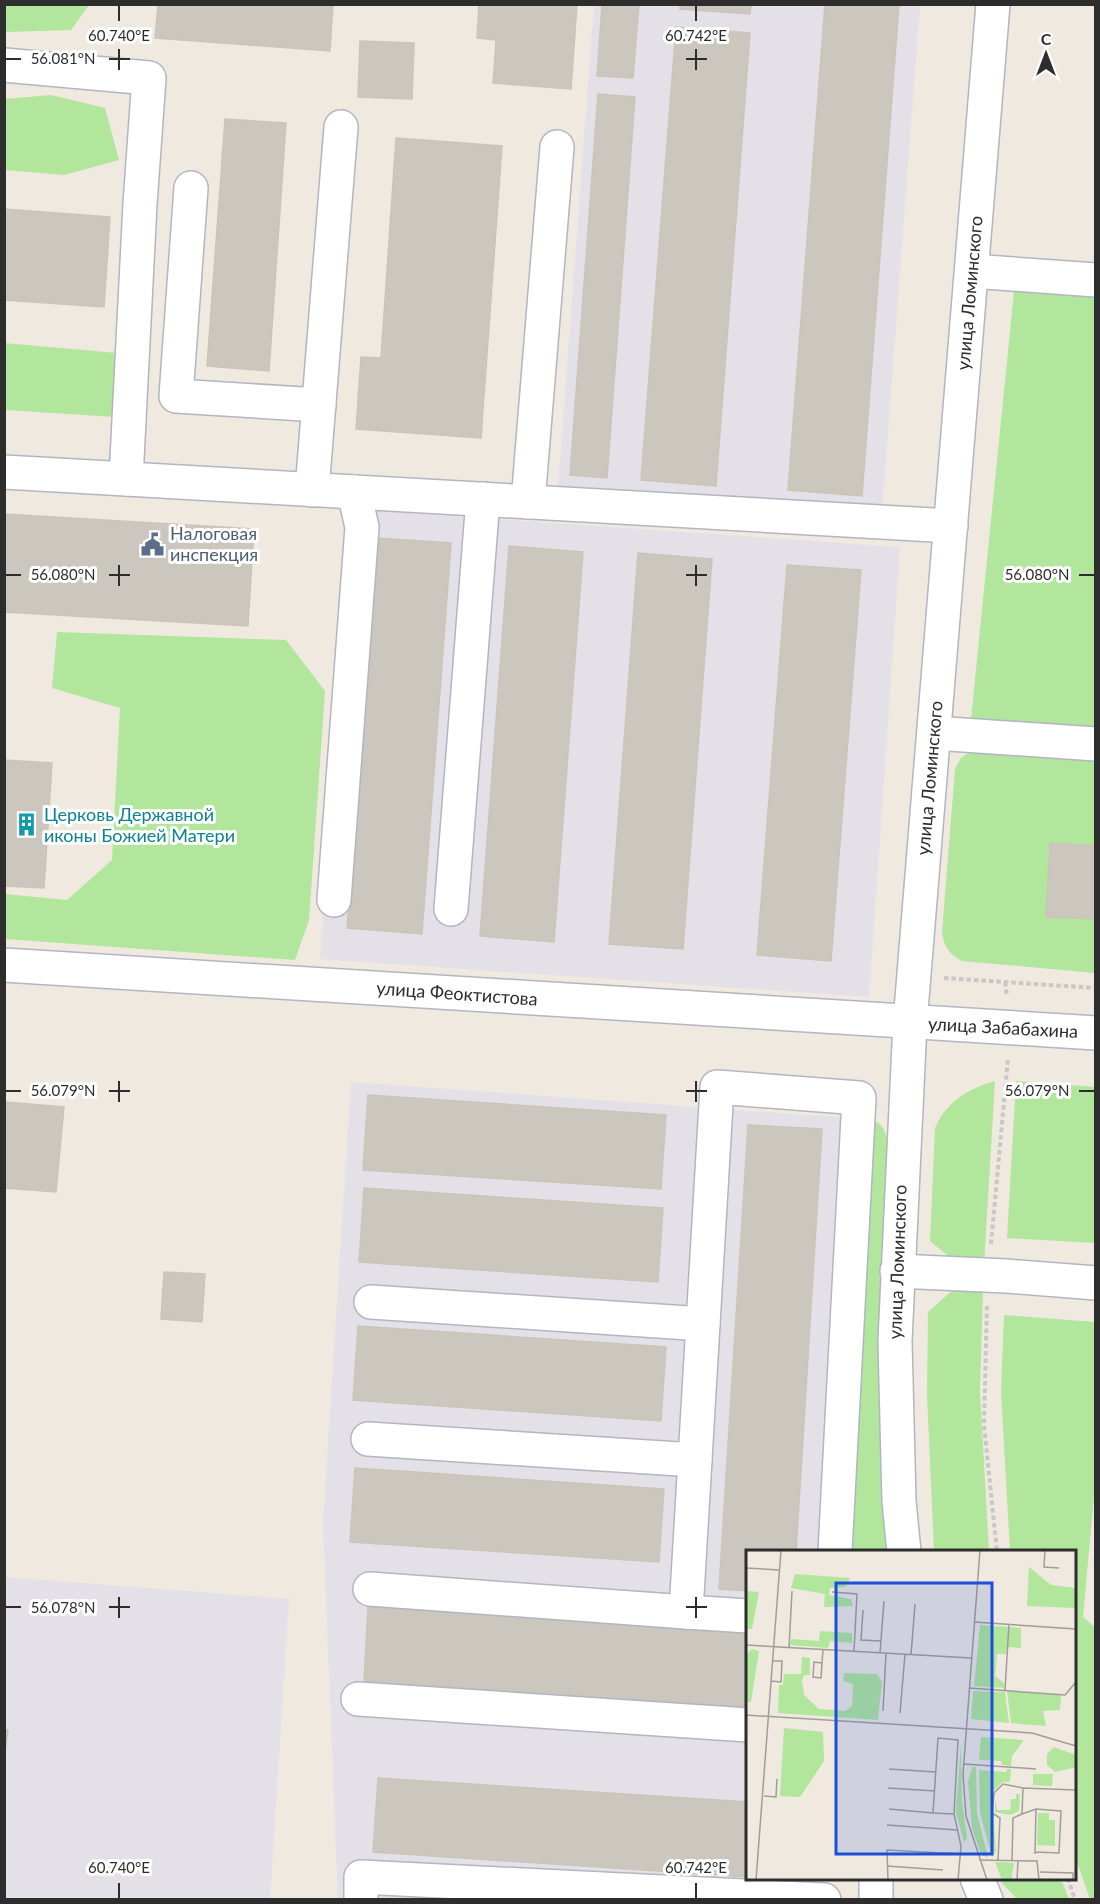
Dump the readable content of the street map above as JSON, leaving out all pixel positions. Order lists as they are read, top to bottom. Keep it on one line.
{"streets":{"street":["улица Ломинского","улица Феоктистова","улица Забабахина"]},"crossings":[["улица Ломинского","улица Феоктистова"],["улица Ломинского","улица Забабахина"],["улица Феоктистова","улица Забабахина"]],"places":{"public building":["Налоговая инспекция"],"building":["Церковь Державной иконы Божией Матери"]},"north":"top","coordinates":["60.740°E","60.742°E","56.081°N","56.080°N","56.079°N","56.078°N"]}
